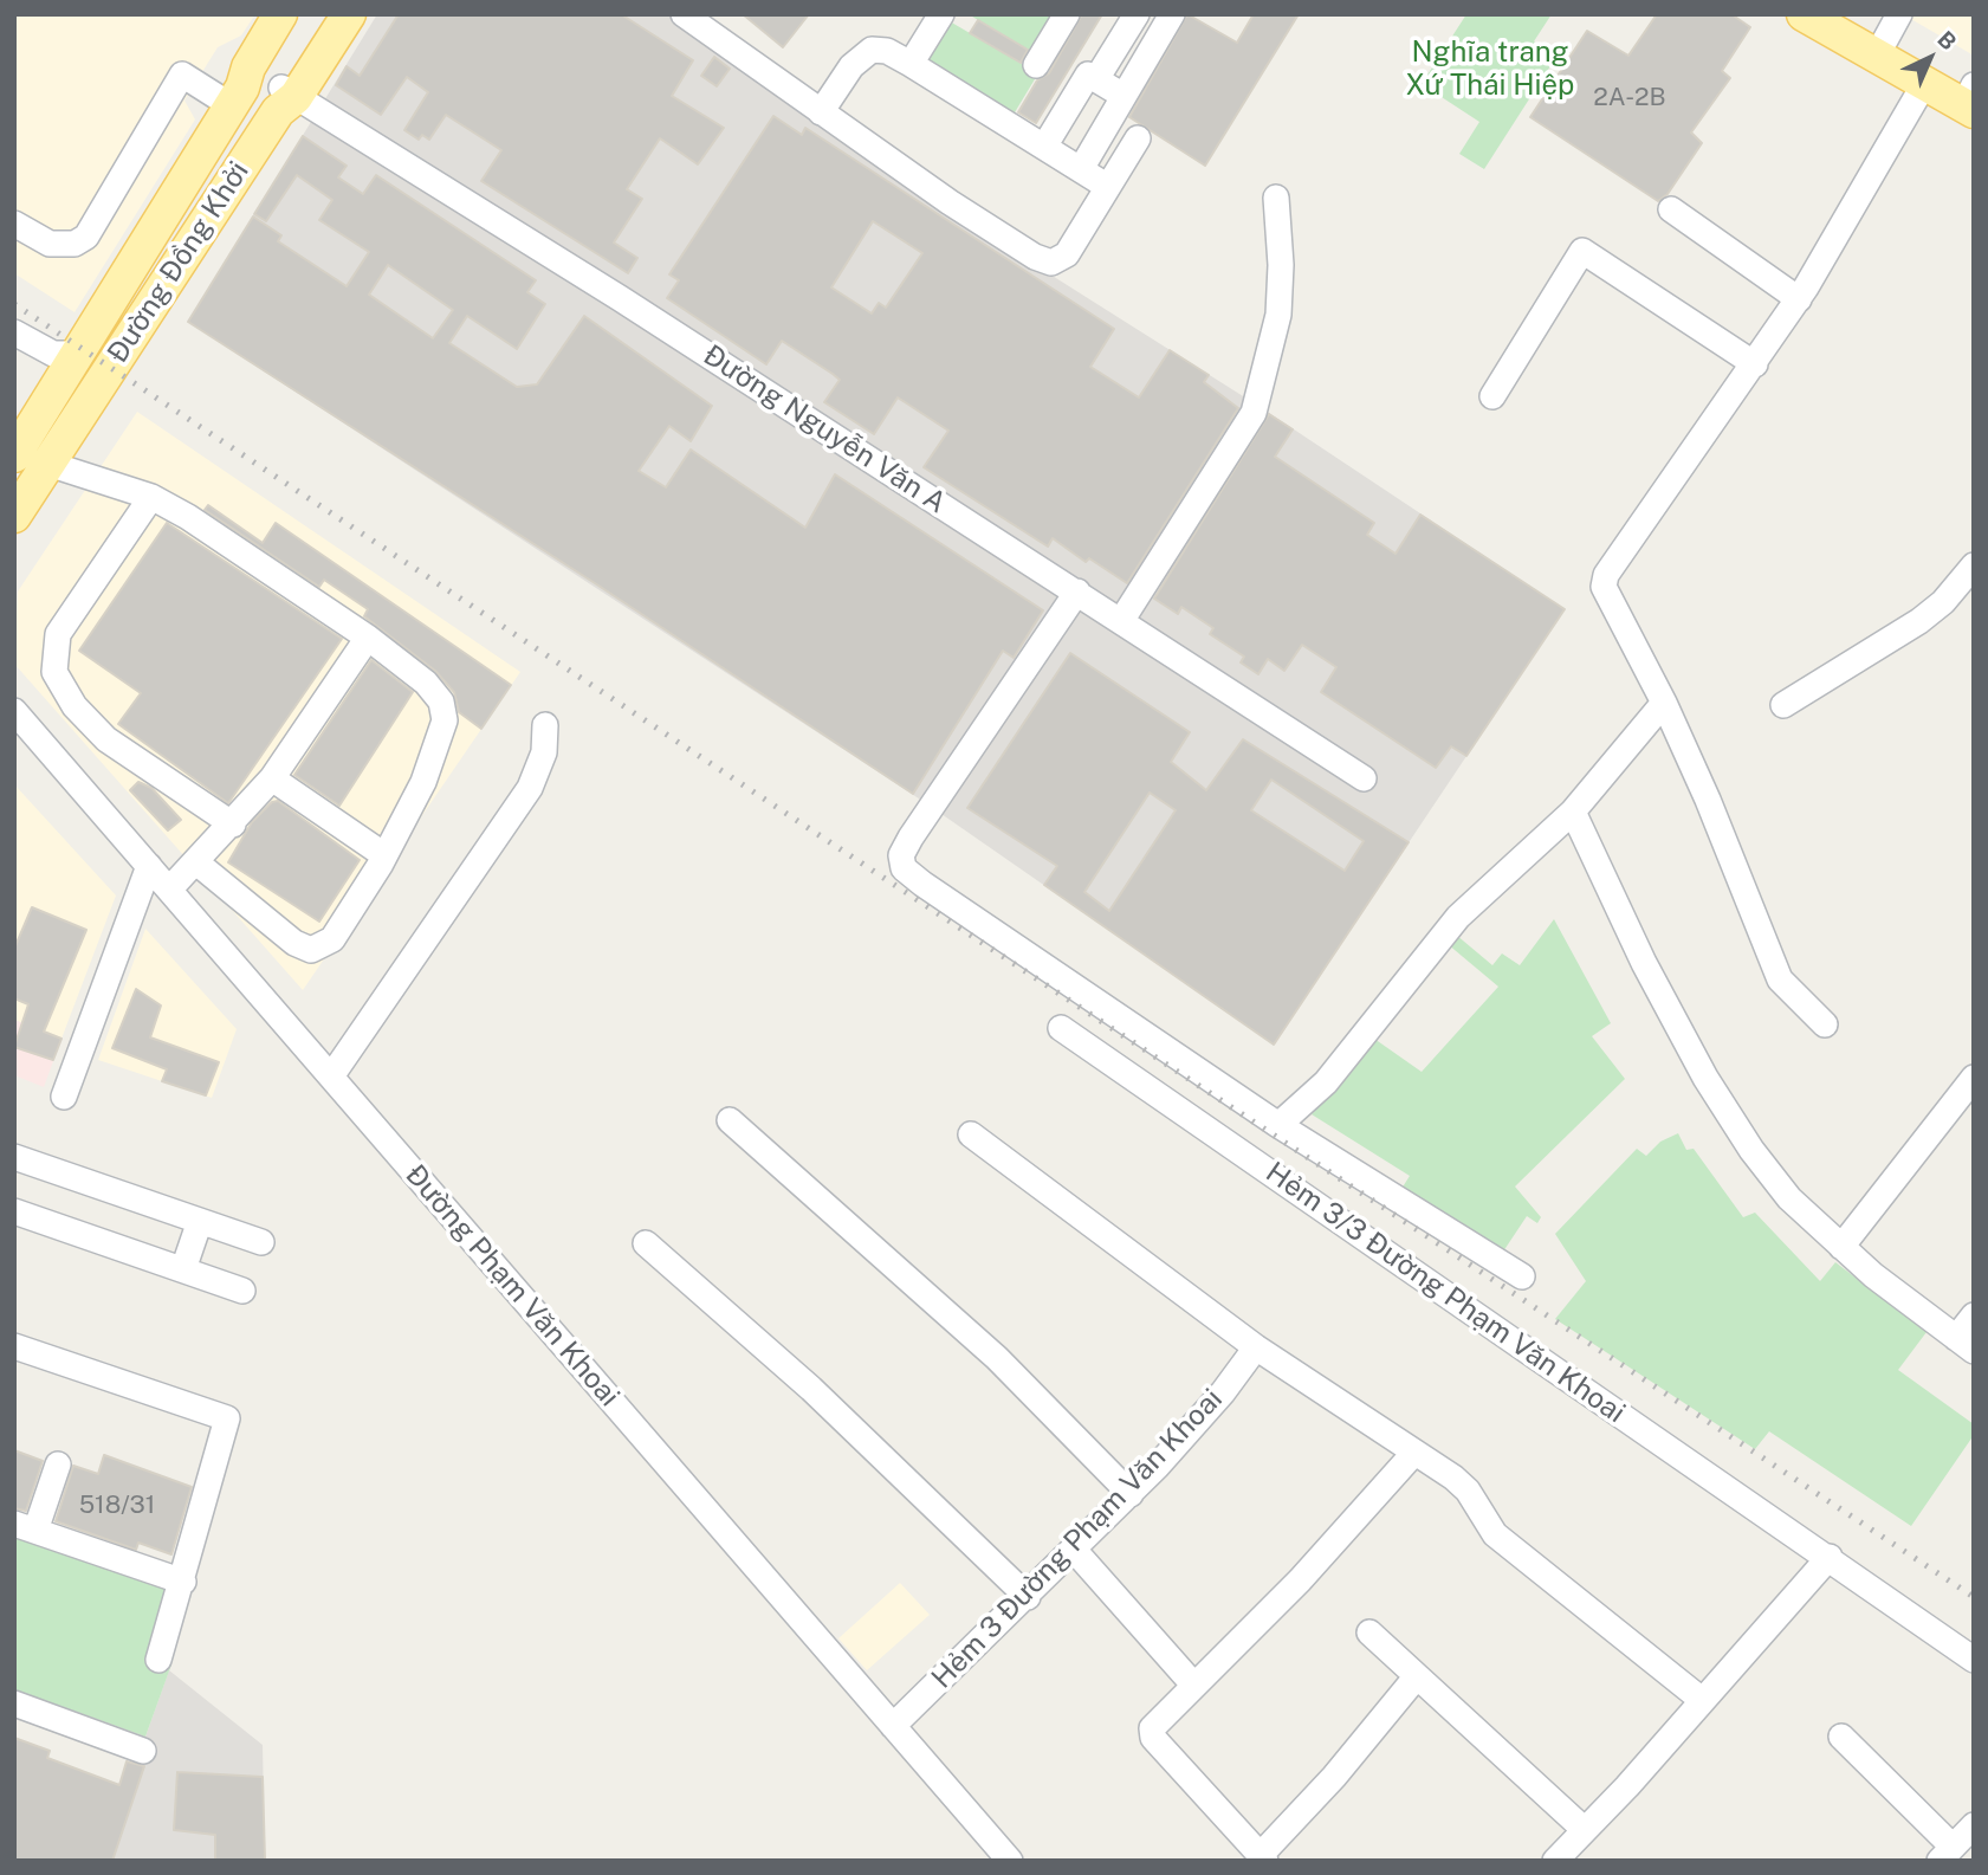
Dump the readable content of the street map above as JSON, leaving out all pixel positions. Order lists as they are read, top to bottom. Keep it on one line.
{"streets":{"main road":["Đường Đồng Khởi"],"street":["Đường Nguyễn Văn A","Đường Phạm Văn Khoai","Hẻm 3/3 Đường Phạm Văn Khoai","Hẻm 3 Đường Phạm Văn Khoai"]},"crossings":[["Đường Đồng Khởi","Đường Nguyễn Văn A"],["Đường Phạm Văn Khoai","Hẻm 3 Đường Phạm Văn Khoai"]],"parks":["Nghĩa trang Xứ Thái Hiệp"],"house_numbers":["2A-2B","518/31"],"north":"top right"}
